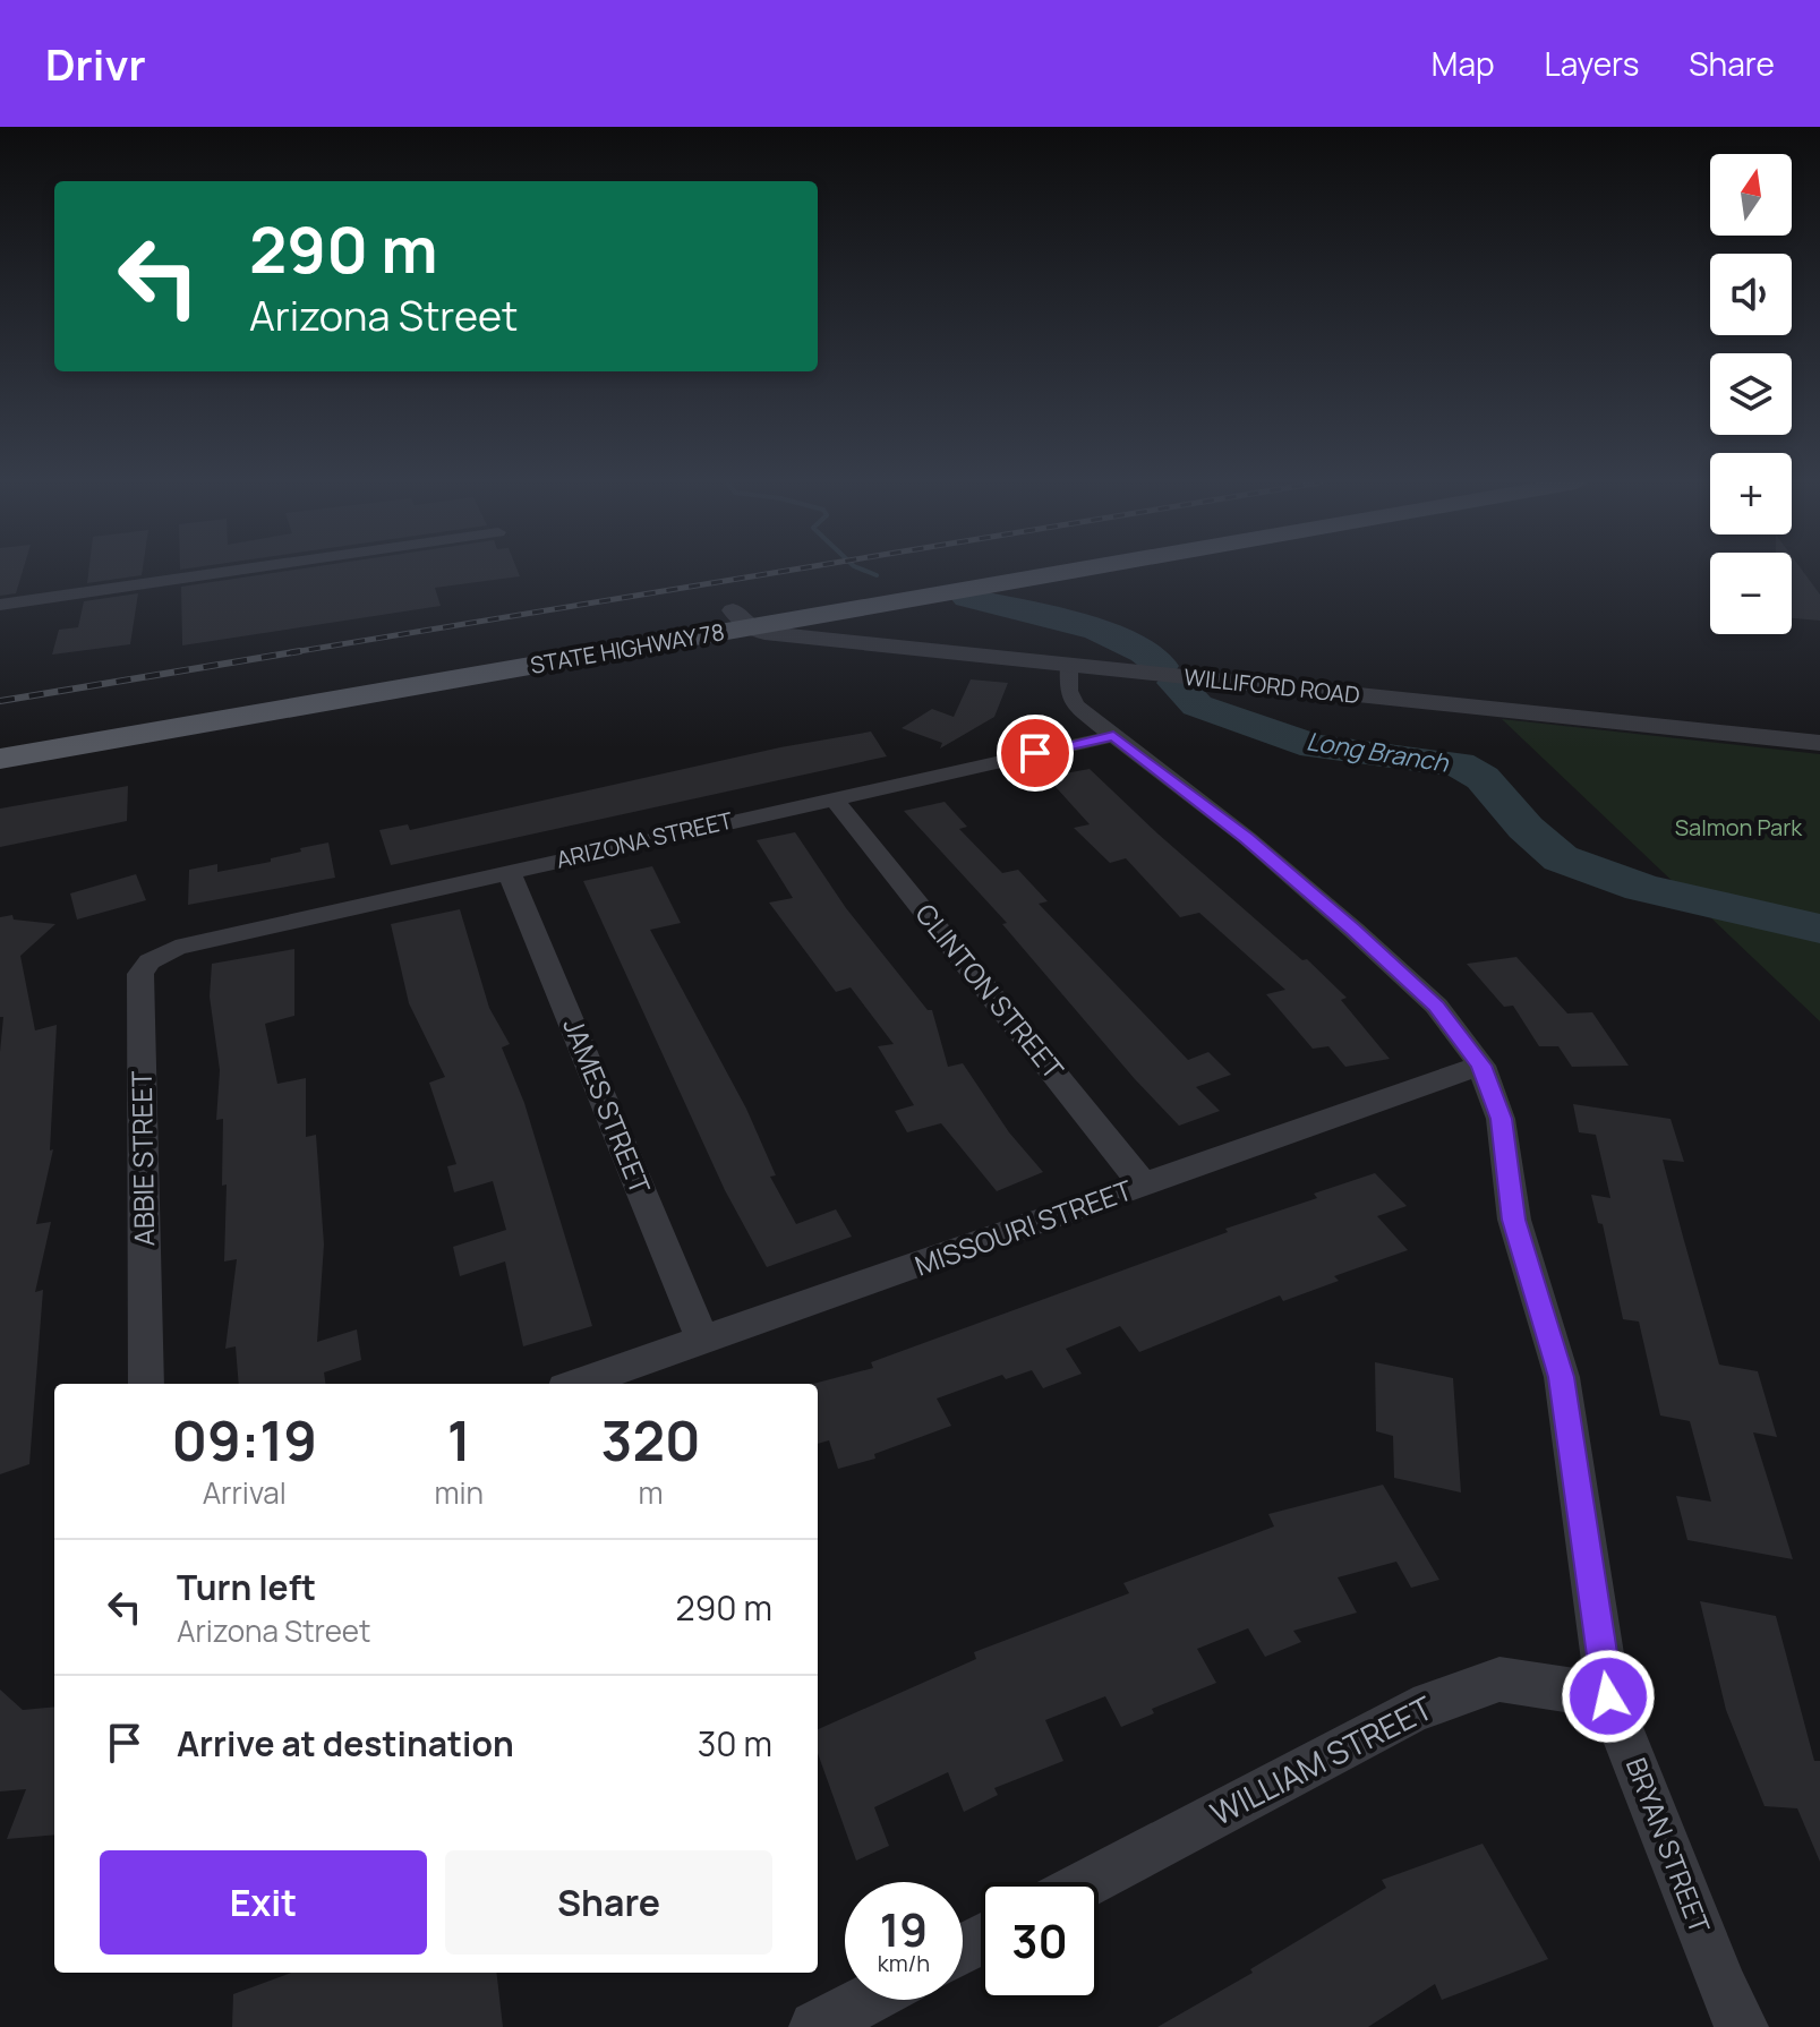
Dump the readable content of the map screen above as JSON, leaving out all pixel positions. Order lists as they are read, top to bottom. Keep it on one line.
{"streets":{"main road":["STATE HIGHWAY 78"],"street":["WILLIFORD ROAD","ARIZONA STREET","CLINTON STREET","JAMES STREET","ABBIE STREET","MISSOURI STREET","WILLIAM STREET","BRYAN STREET"]},"crossings":[["STATE HIGHWAY 78","WILLIFORD ROAD"],["WILLIFORD ROAD","BRYAN STREET"],["ARIZONA STREET","CLINTON STREET"],["ARIZONA STREET","JAMES STREET"],["ARIZONA STREET","ABBIE STREET"],["ARIZONA STREET","BRYAN STREET"],["CLINTON STREET","MISSOURI STREET"],["JAMES STREET","MISSOURI STREET"],["MISSOURI STREET","BRYAN STREET"],["WILLIAM STREET","BRYAN STREET"]],"water":["Long Branch"],"parks":["Salmon Park"],"north":"top","page":{"header":"Drivr","nav":["Map","Layers","Share"],"map_buttons":["+","−"],"turn":["290 m","Arizona Street"],"eta":["09:19","Arrival","1","min","320","m"],"list":[{"name":"Turn left","note":"Arizona Street","value":"290 m"},{"name":"Arrive at destination","value":"30 m"}],"buttons":["Exit","Share"],"speed":"19 km/h","limit":"30"}}
